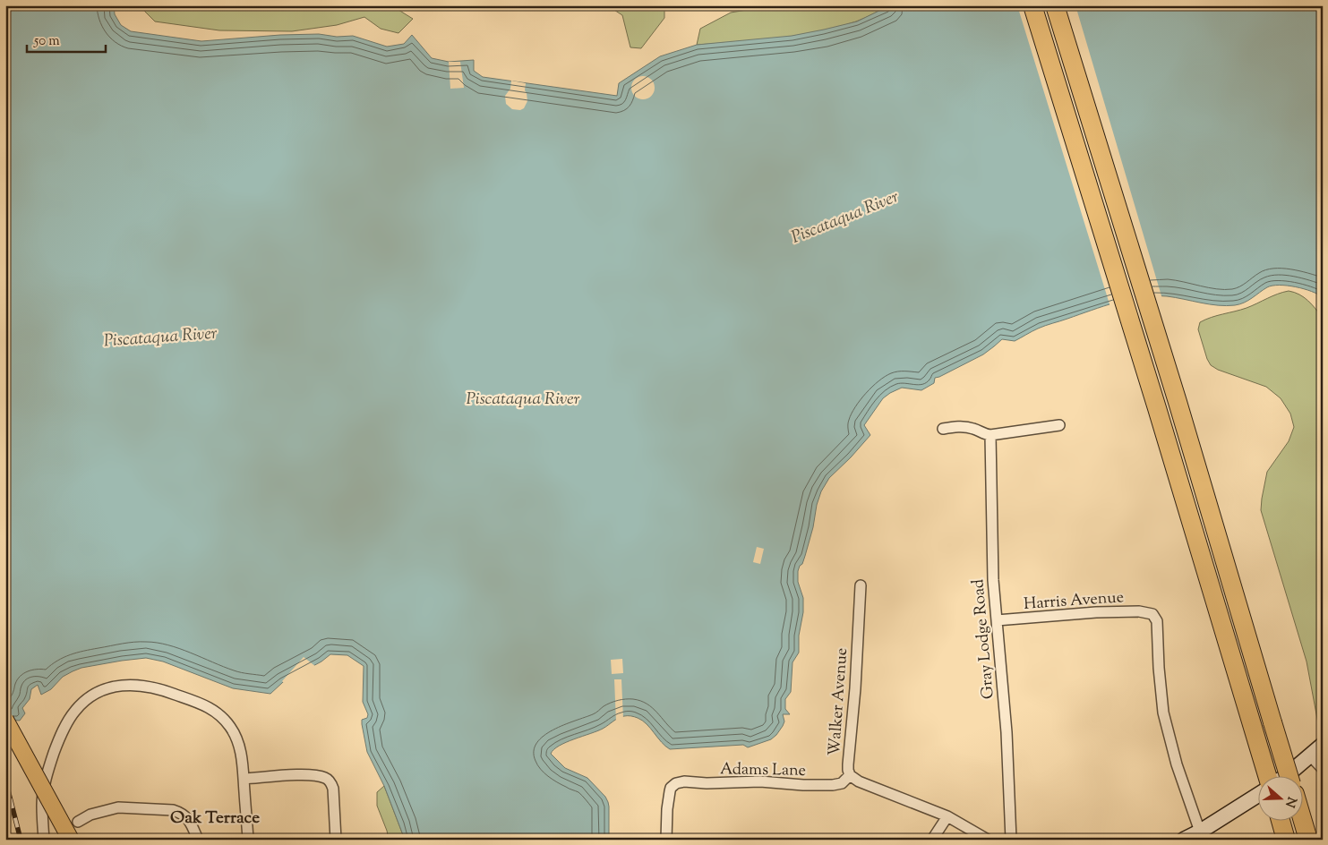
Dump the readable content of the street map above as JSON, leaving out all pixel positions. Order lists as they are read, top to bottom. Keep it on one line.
{"streets":{"street":["Harris Avenue","Gray Lodge Road","Walker Avenue","Adams Lane"]},"crossings":[["Harris Avenue","Gray Lodge Road"],["Walker Avenue","Adams Lane"]],"districts":["Oak Terrace"],"water":["Piscataqua River"],"scale_bar":"50 m","north":"right"}
